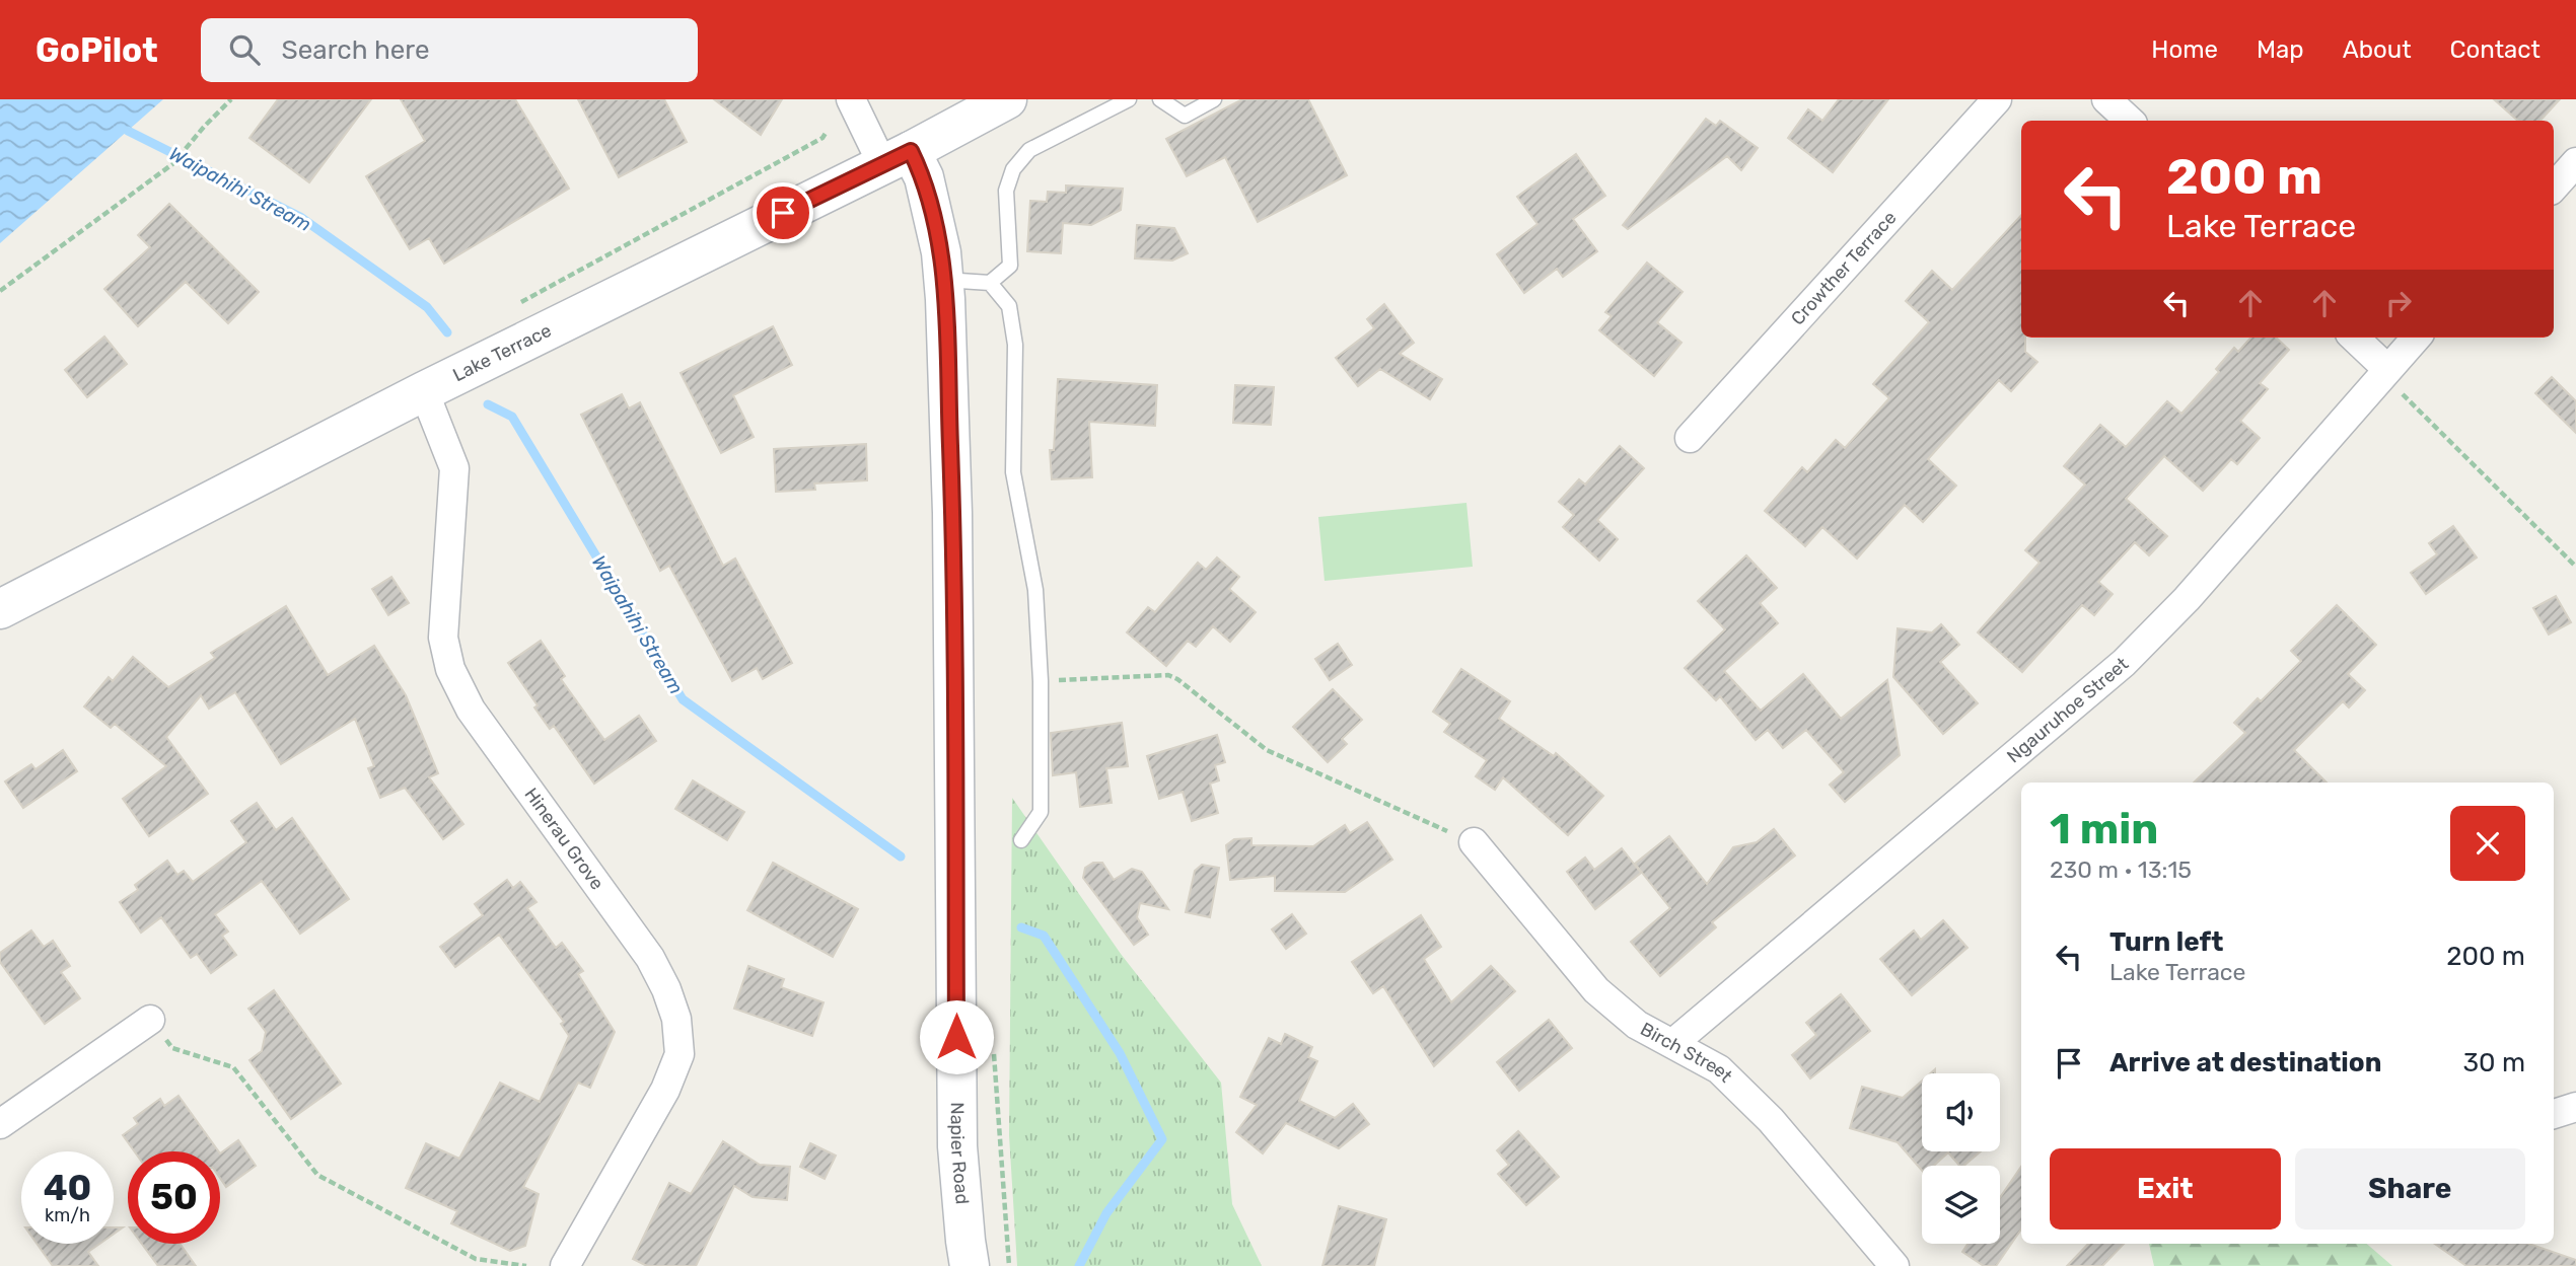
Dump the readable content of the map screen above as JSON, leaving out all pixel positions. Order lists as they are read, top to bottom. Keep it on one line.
{"streets":{"main road":["Lake Terrace","Napier Road"],"street":["Crowther Terrace","Ngauruhoe Street","Hinerau Grove","Birch Street"]},"crossings":[["Lake Terrace","Hinerau Grove"],["Lake Terrace","Napier Road"],["Ngauruhoe Street","Birch Street"]],"water":["Waipahihi Stream"],"page":{"header":"GoPilot","search":"Search here","nav":["Home","Map","About","Contact"],"turn":["200 m","Lake Terrace"],"heading":["1 min","230 m · 13:15"],"list":[{"name":"Turn left","note":"Lake Terrace","value":"200 m"},{"name":"Arrive at destination","value":"30 m"}],"buttons":["Exit","Share"],"speed":"40 km/h","limit":"50"}}
